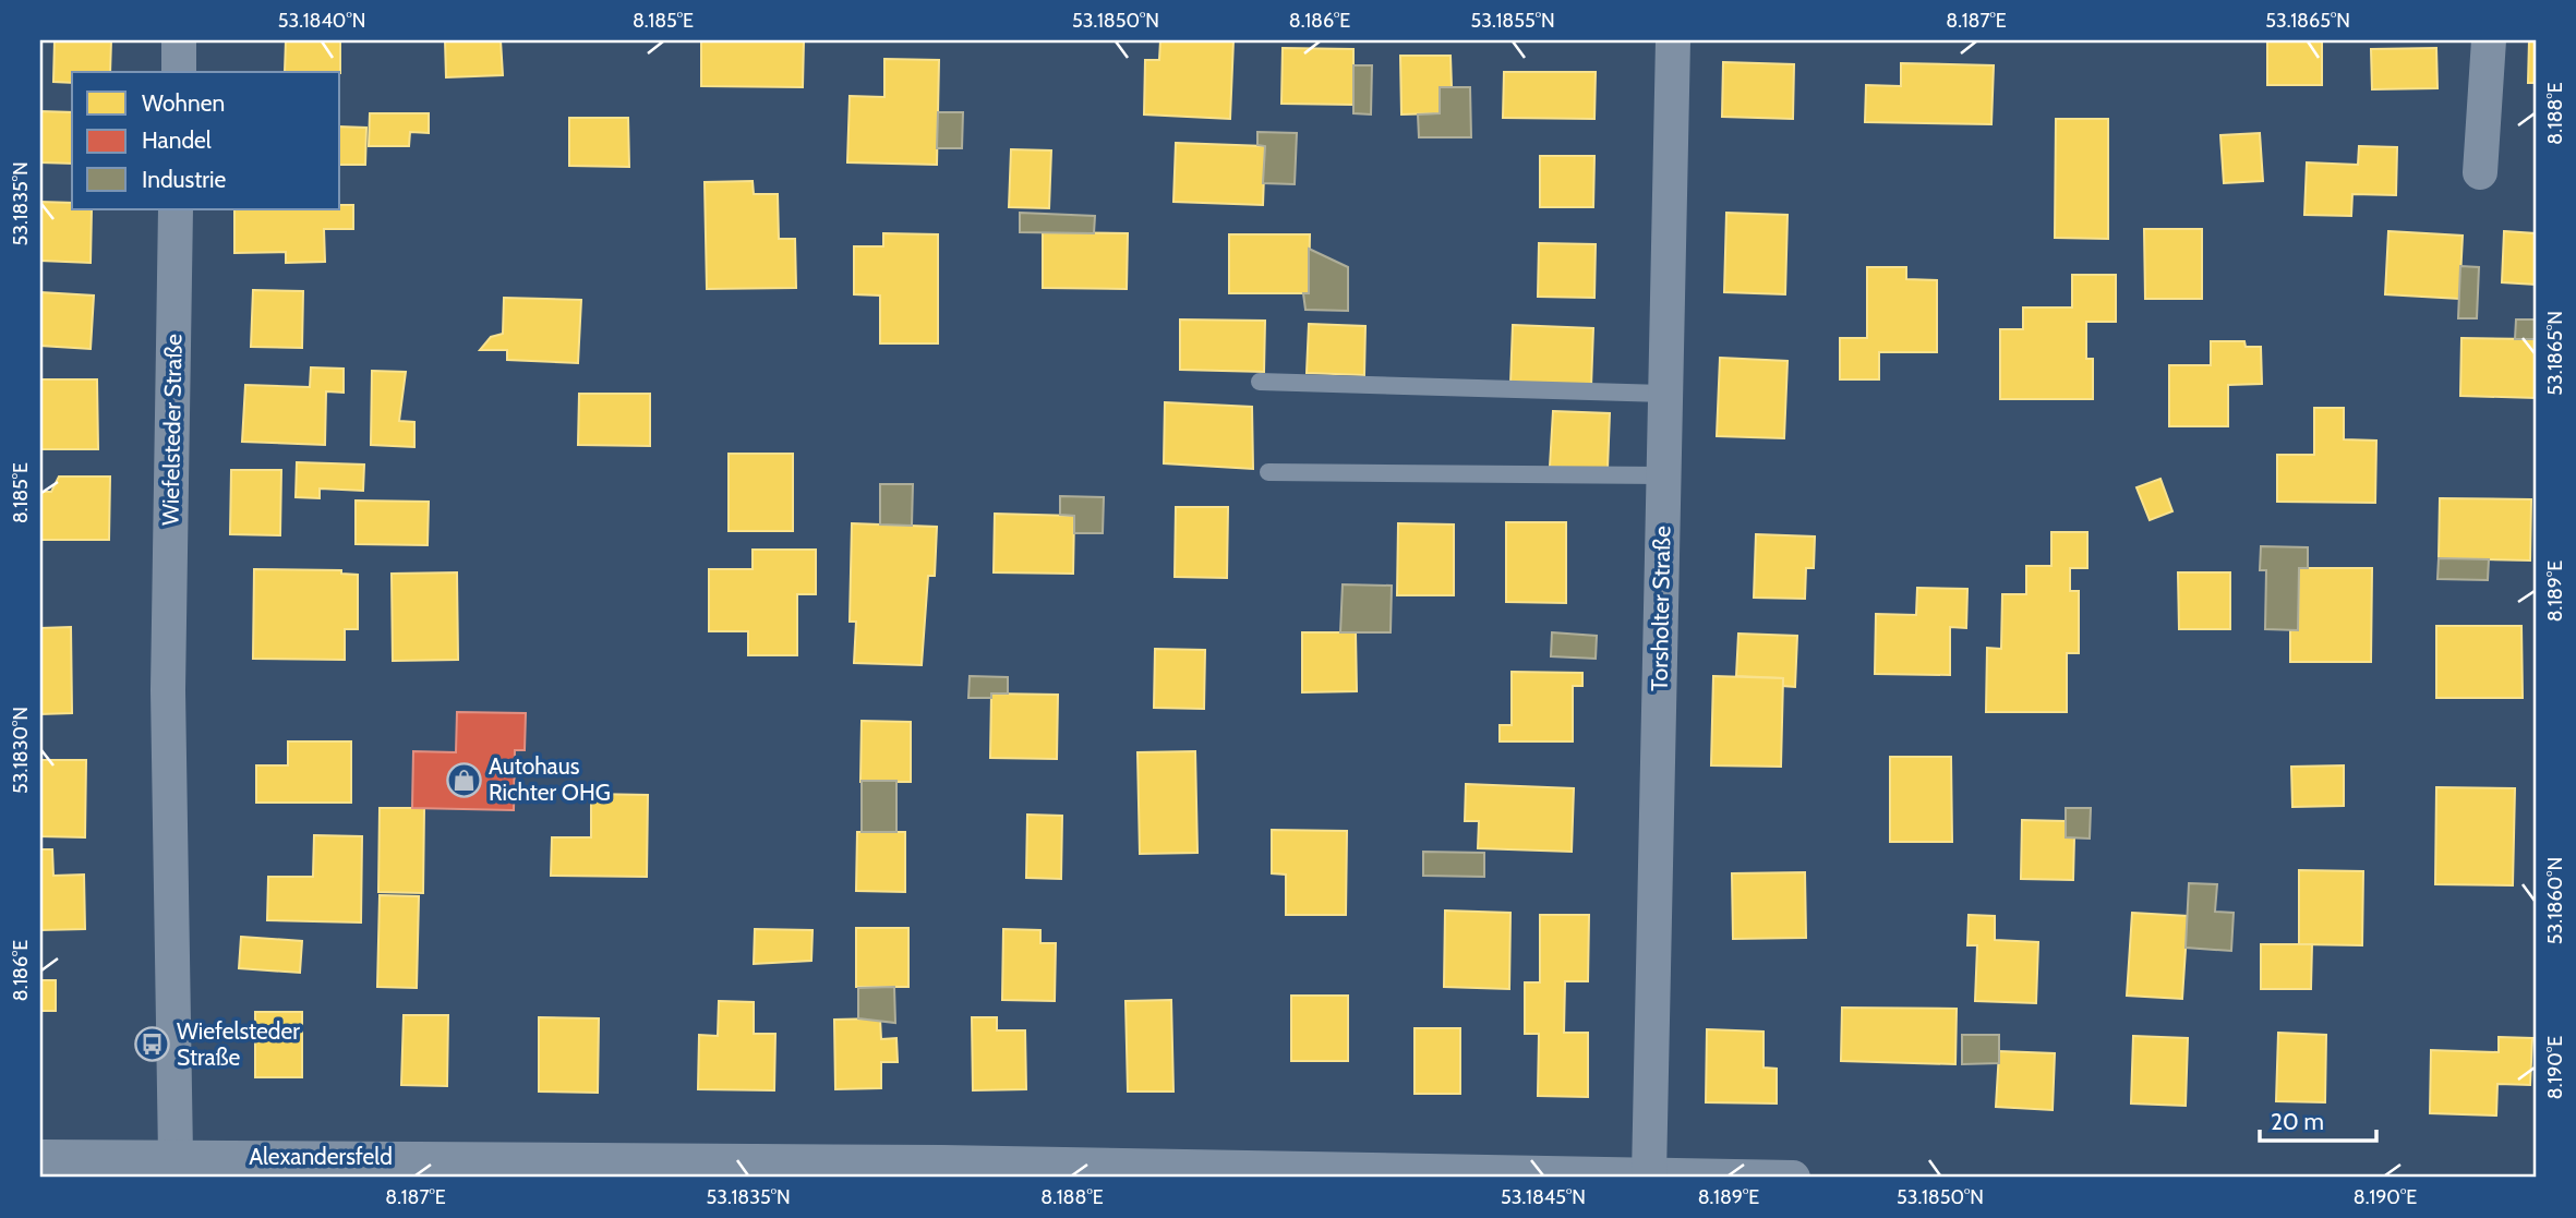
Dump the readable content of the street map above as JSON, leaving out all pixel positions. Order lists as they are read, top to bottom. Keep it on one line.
{"streets":{"street":["Wiefelsteder Straße","Torsholter Straße","Alexandersfeld"]},"crossings":[["Wiefelsteder Straße","Alexandersfeld"],["Torsholter Straße","Alexandersfeld"]],"places":{"shop":["Autohaus Richter OHG"],"bus stop":["Wiefelsteder Straße"]},"legend":["Wohnen","Handel","Industrie"],"scale_bar":"20 m","coordinates":["53.1840°N","8.185°E","53.1850°N","8.186°E","53.1855°N","8.187°E","53.1865°N","8.188°E","53.1835°N","8.189°E","53.1830°N","53.1860°N","8.190°E","53.1845°N"]}
